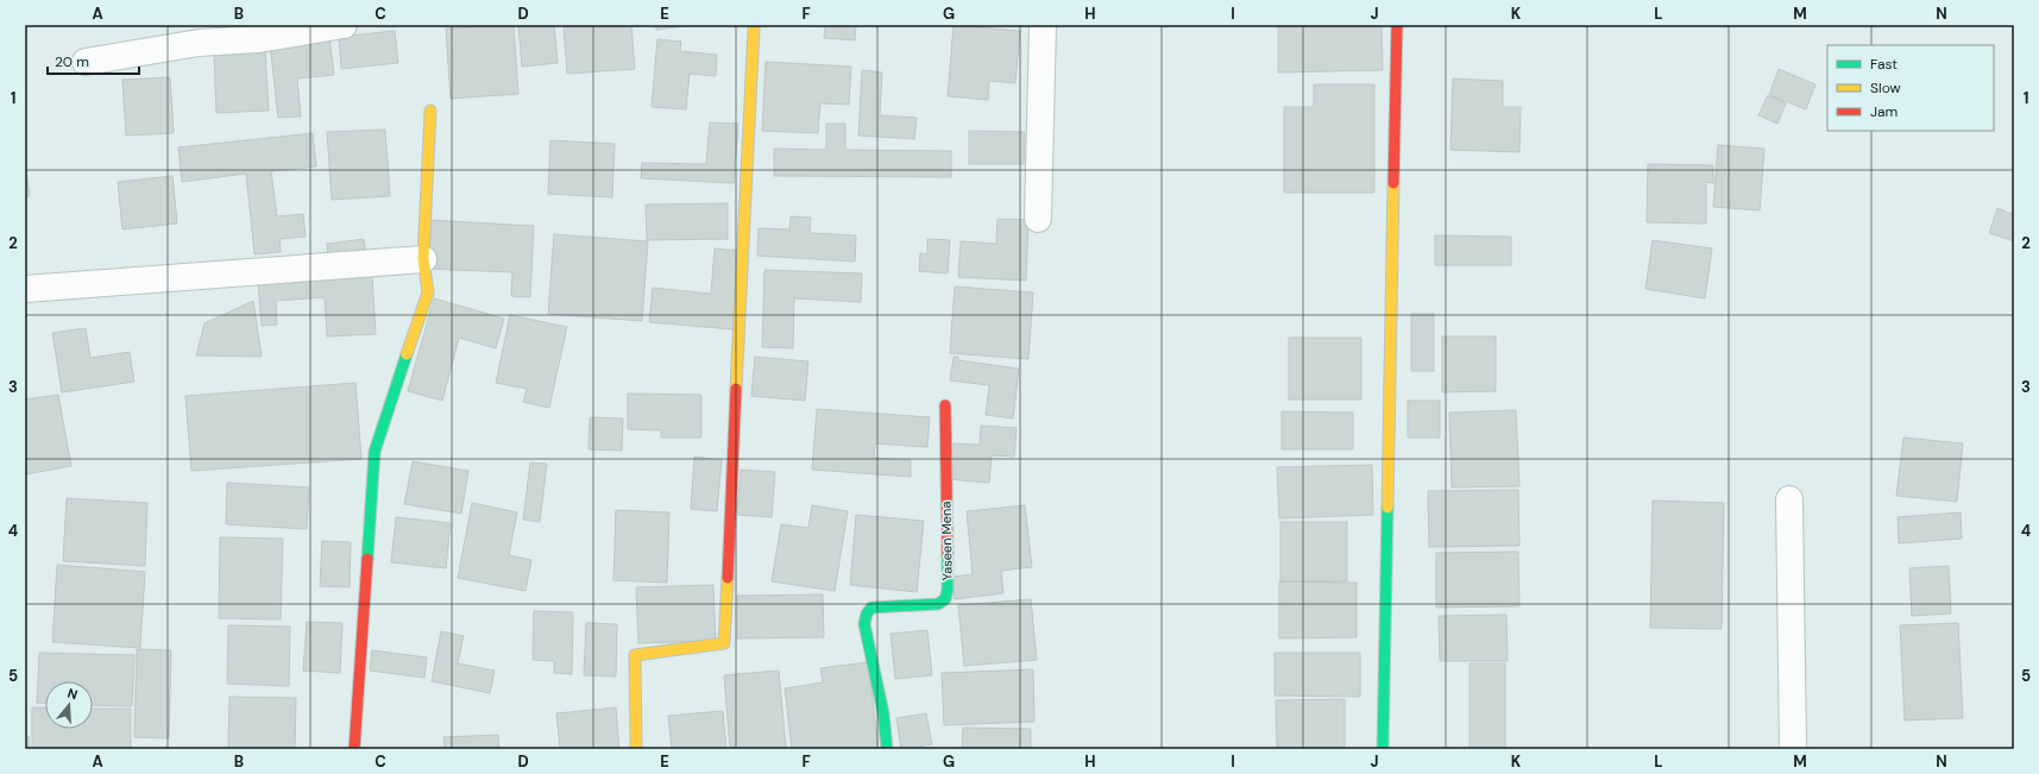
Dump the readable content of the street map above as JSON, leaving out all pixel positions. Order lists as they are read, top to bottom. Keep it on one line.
{"streets":{"street":["Yaseen Mena"]},"legend":["Fast","Slow","Jam"],"scale_bar":"20 m","north":"top","grid":{"columns":["A","B","C","D","E","F","G","H","I","J","K","L","M","N"],"rows":["1","2","3","4","5"]}}
